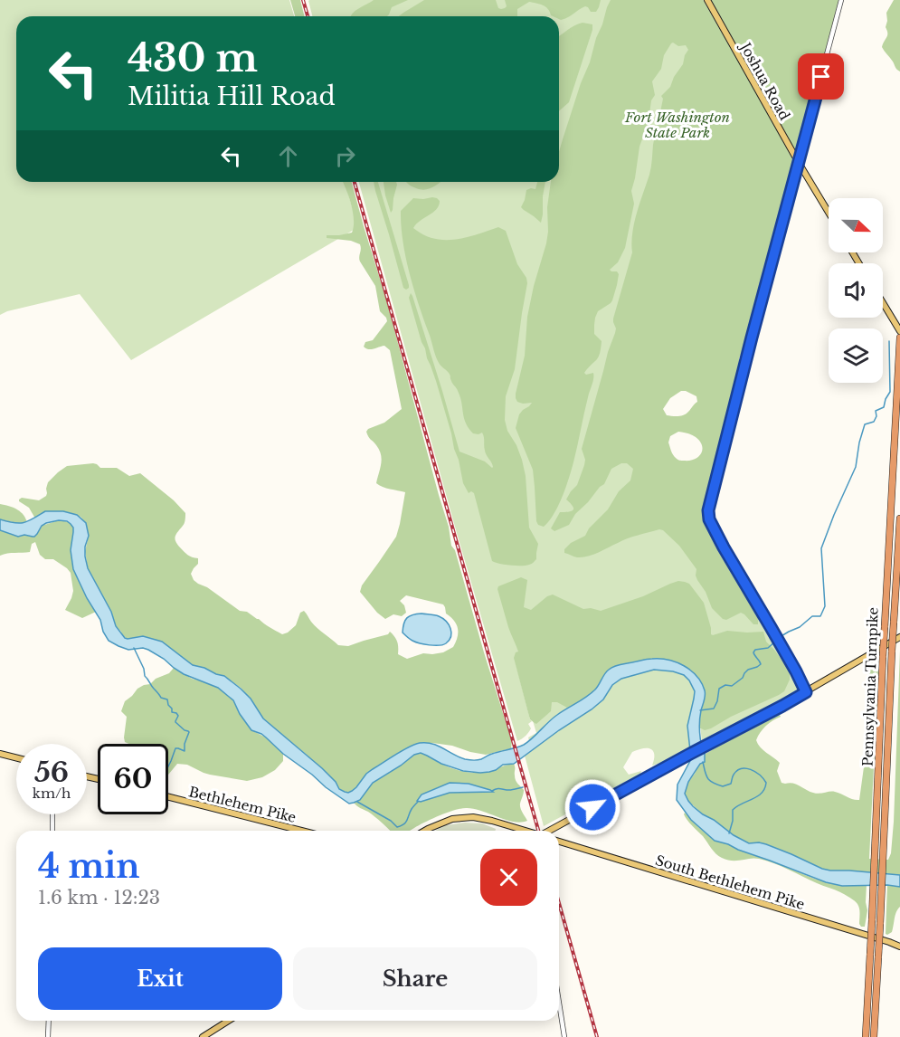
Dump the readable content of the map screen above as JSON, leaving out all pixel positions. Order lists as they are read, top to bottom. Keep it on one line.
{"streets":{"highway":["Pennsylvania Turnpike"],"main road":["Joshua Road","Bethlehem Pike","South Bethlehem Pike"]},"parks":["Fort Washington State Park"],"north":"right","page":{"turn":["430 m","Militia Hill Road"],"speed":"56 km/h","limit":"60","heading":["4 min","1.6 km · 12:23"],"buttons":["Exit","Share"]}}
